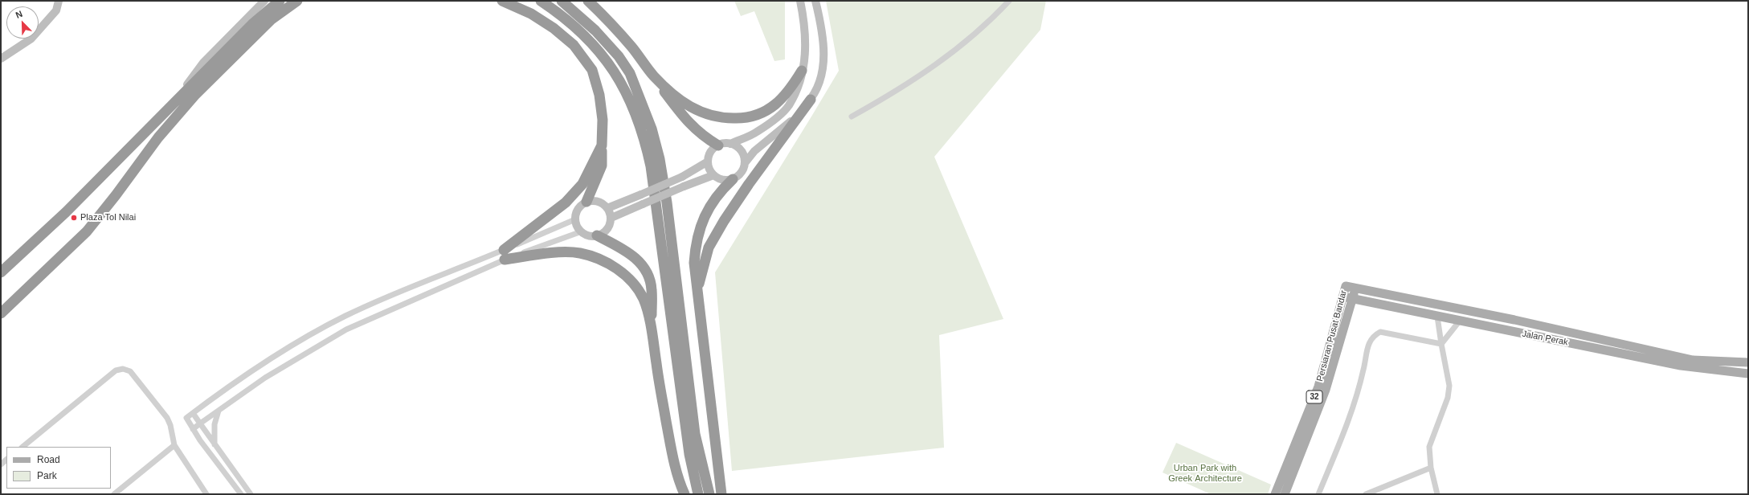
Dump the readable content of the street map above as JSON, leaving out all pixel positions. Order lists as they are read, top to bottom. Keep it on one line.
{"streets":{"main road":["Persiaran Pusat Bandar","Jalan Perak","32"]},"crossings":[["Persiaran Pusat Bandar","Jalan Perak"]],"parks":["Urban Park with Greek Architecture"],"places":["Plaza Tol Nilai"],"legend":["Road","Park"],"north":"top left"}
